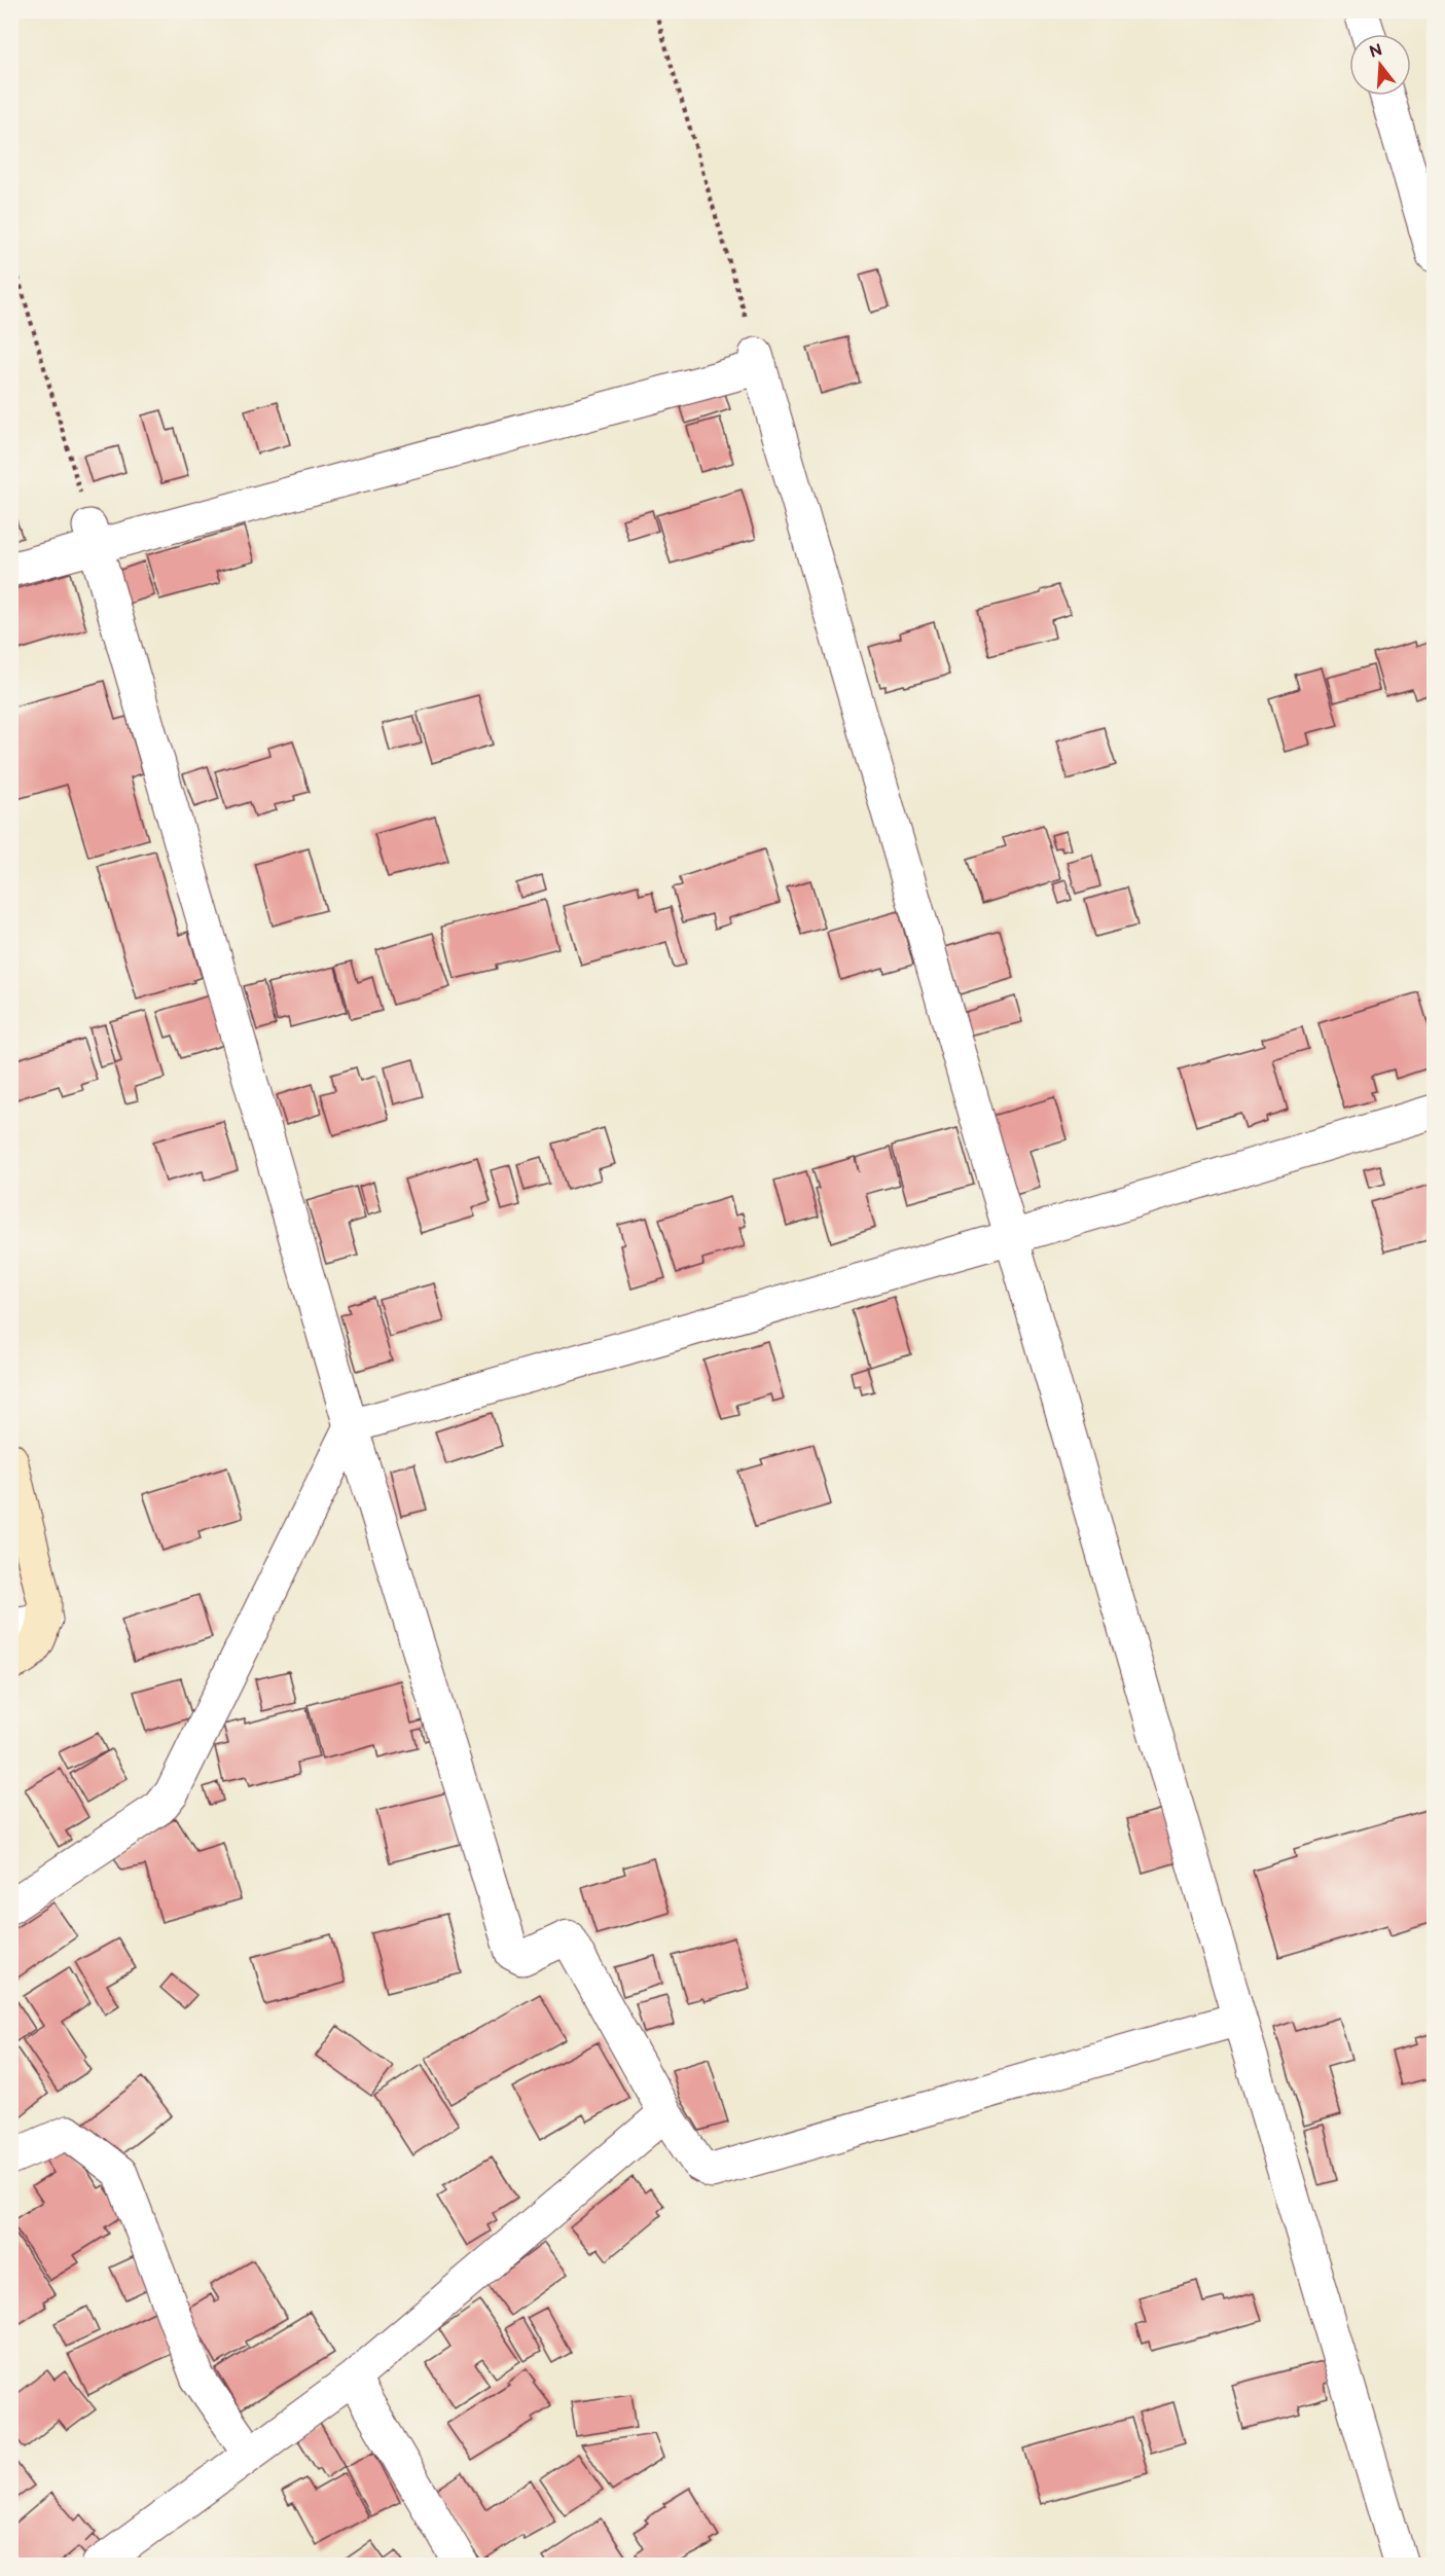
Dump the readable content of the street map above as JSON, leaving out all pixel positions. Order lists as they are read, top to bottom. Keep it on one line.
{"north":"top"}
